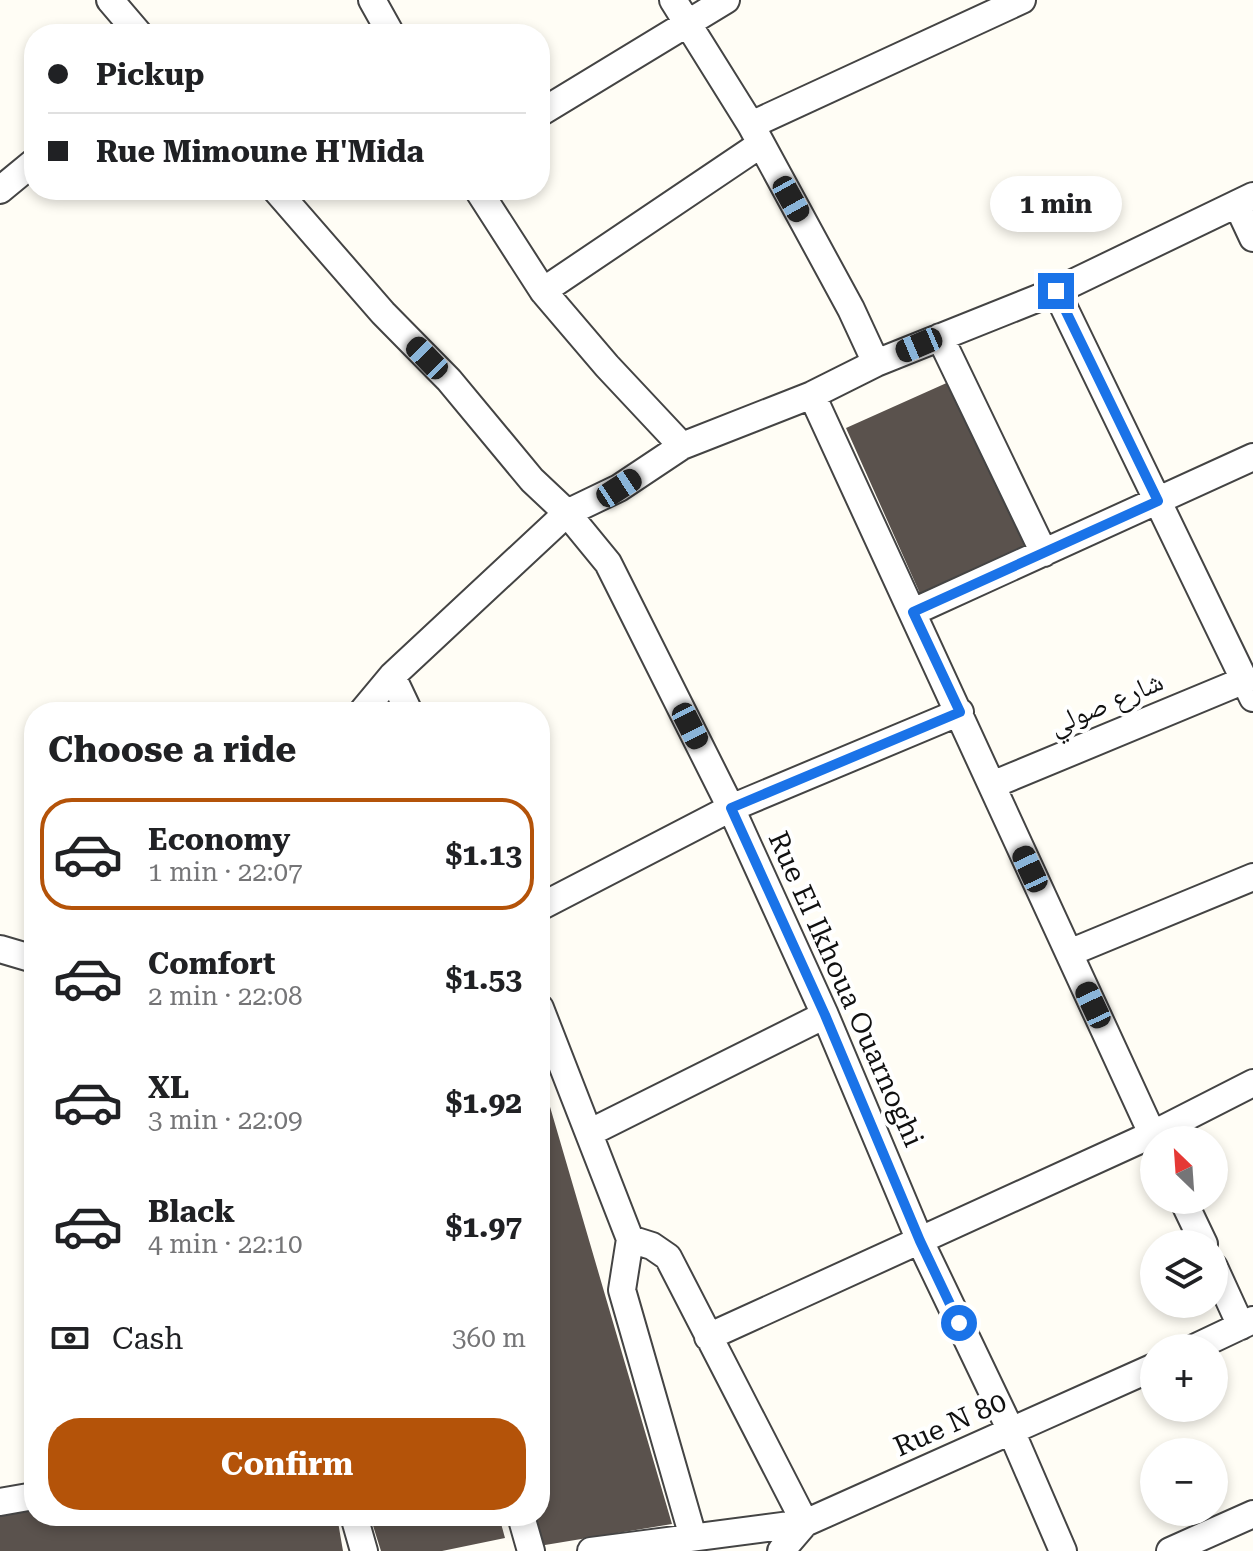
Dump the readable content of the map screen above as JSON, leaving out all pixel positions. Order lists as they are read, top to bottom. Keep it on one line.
{"streets":{"street":["شارع صولي","Rue EI Ikhoua Ouarnoghi","Rue N 80"]},"crossings":[["Rue EI Ikhoua Ouarnoghi","Rue N 80"]],"north":"top left","page":{"banner":["Pickup","Rue Mimoune H'Mida"],"bubble":"1 min","heading":"Choose a ride","list":[{"name":"Economy","note":"1 min · 22:07","value":"$1.13"},{"name":"Comfort","note":"2 min · 22:08","value":"$1.53"},{"name":"XL","note":"3 min · 22:09","value":"$1.92"},{"name":"Black","note":"4 min · 22:10","value":"$1.97"}],"map_buttons":["+","−"],"pay":["Cash","360 m"],"buttons":"Confirm"}}
